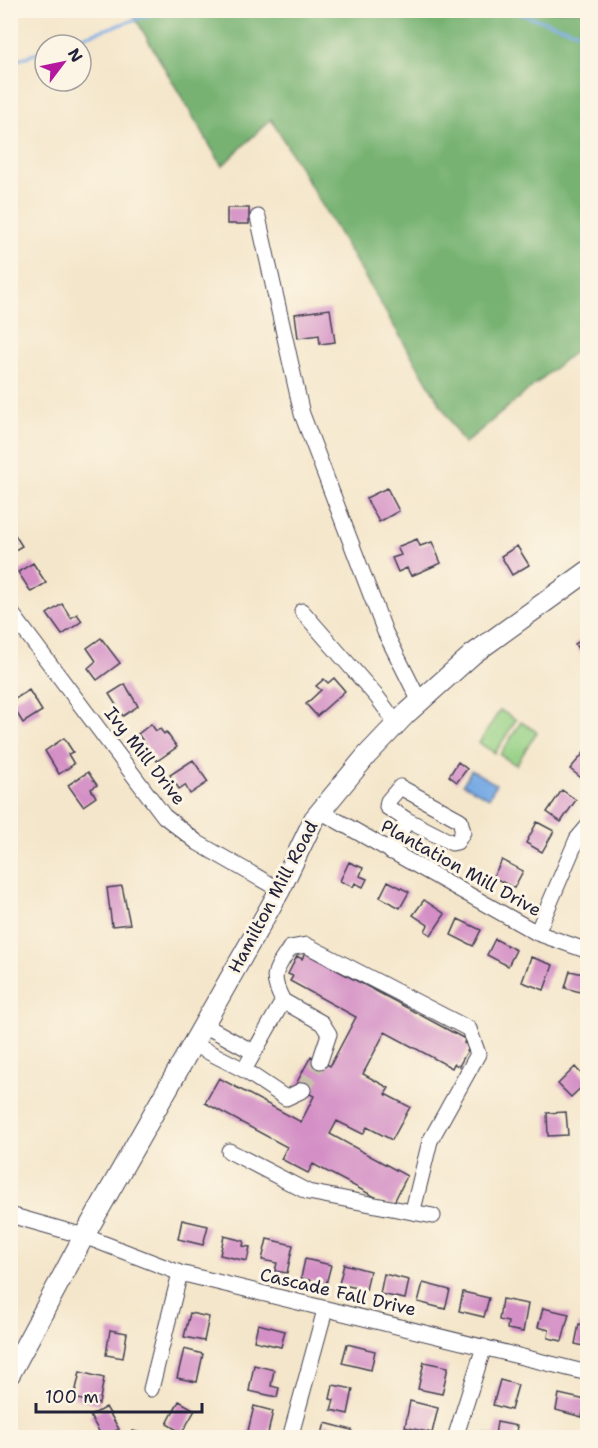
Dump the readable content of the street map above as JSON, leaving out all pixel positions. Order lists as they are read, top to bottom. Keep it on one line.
{"streets":{"main road":["Hamilton Mill Road"],"street":["Ivy Mill Drive","Plantation Mill Drive","Cascade Fall Drive"]},"crossings":[["Ivy Mill Drive","Hamilton Mill Road"],["Plantation Mill Drive","Hamilton Mill Road"],["Hamilton Mill Road","Cascade Fall Drive"]],"scale_bar":"100 m","north":"top right"}
